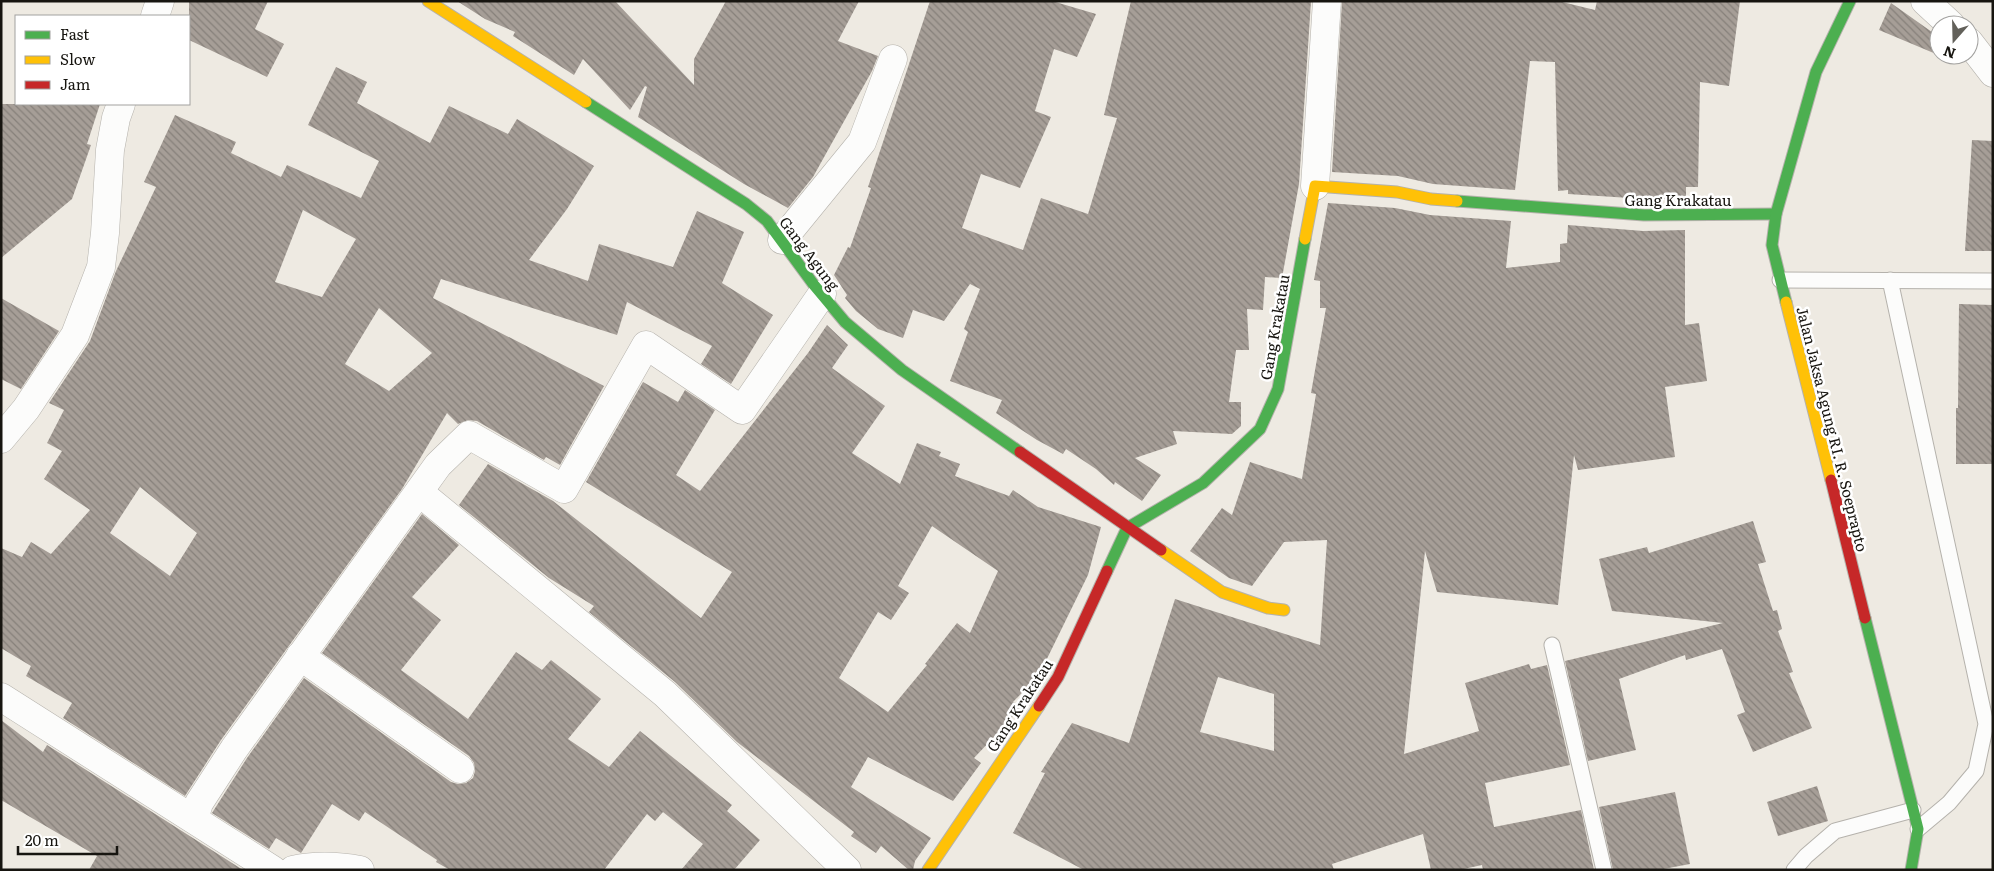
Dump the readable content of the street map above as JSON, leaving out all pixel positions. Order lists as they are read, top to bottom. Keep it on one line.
{"streets":{"main road":["Gang Krakatau","Gang Agung","Jalan Jaksa Agung RI. R. Soeprapto"]},"crossings":[["Gang Krakatau","Gang Agung"],["Gang Krakatau","Jalan Jaksa Agung RI. R. Soeprapto"]],"legend":["Fast","Slow","Jam"],"scale_bar":"20 m","north":"bottom"}
